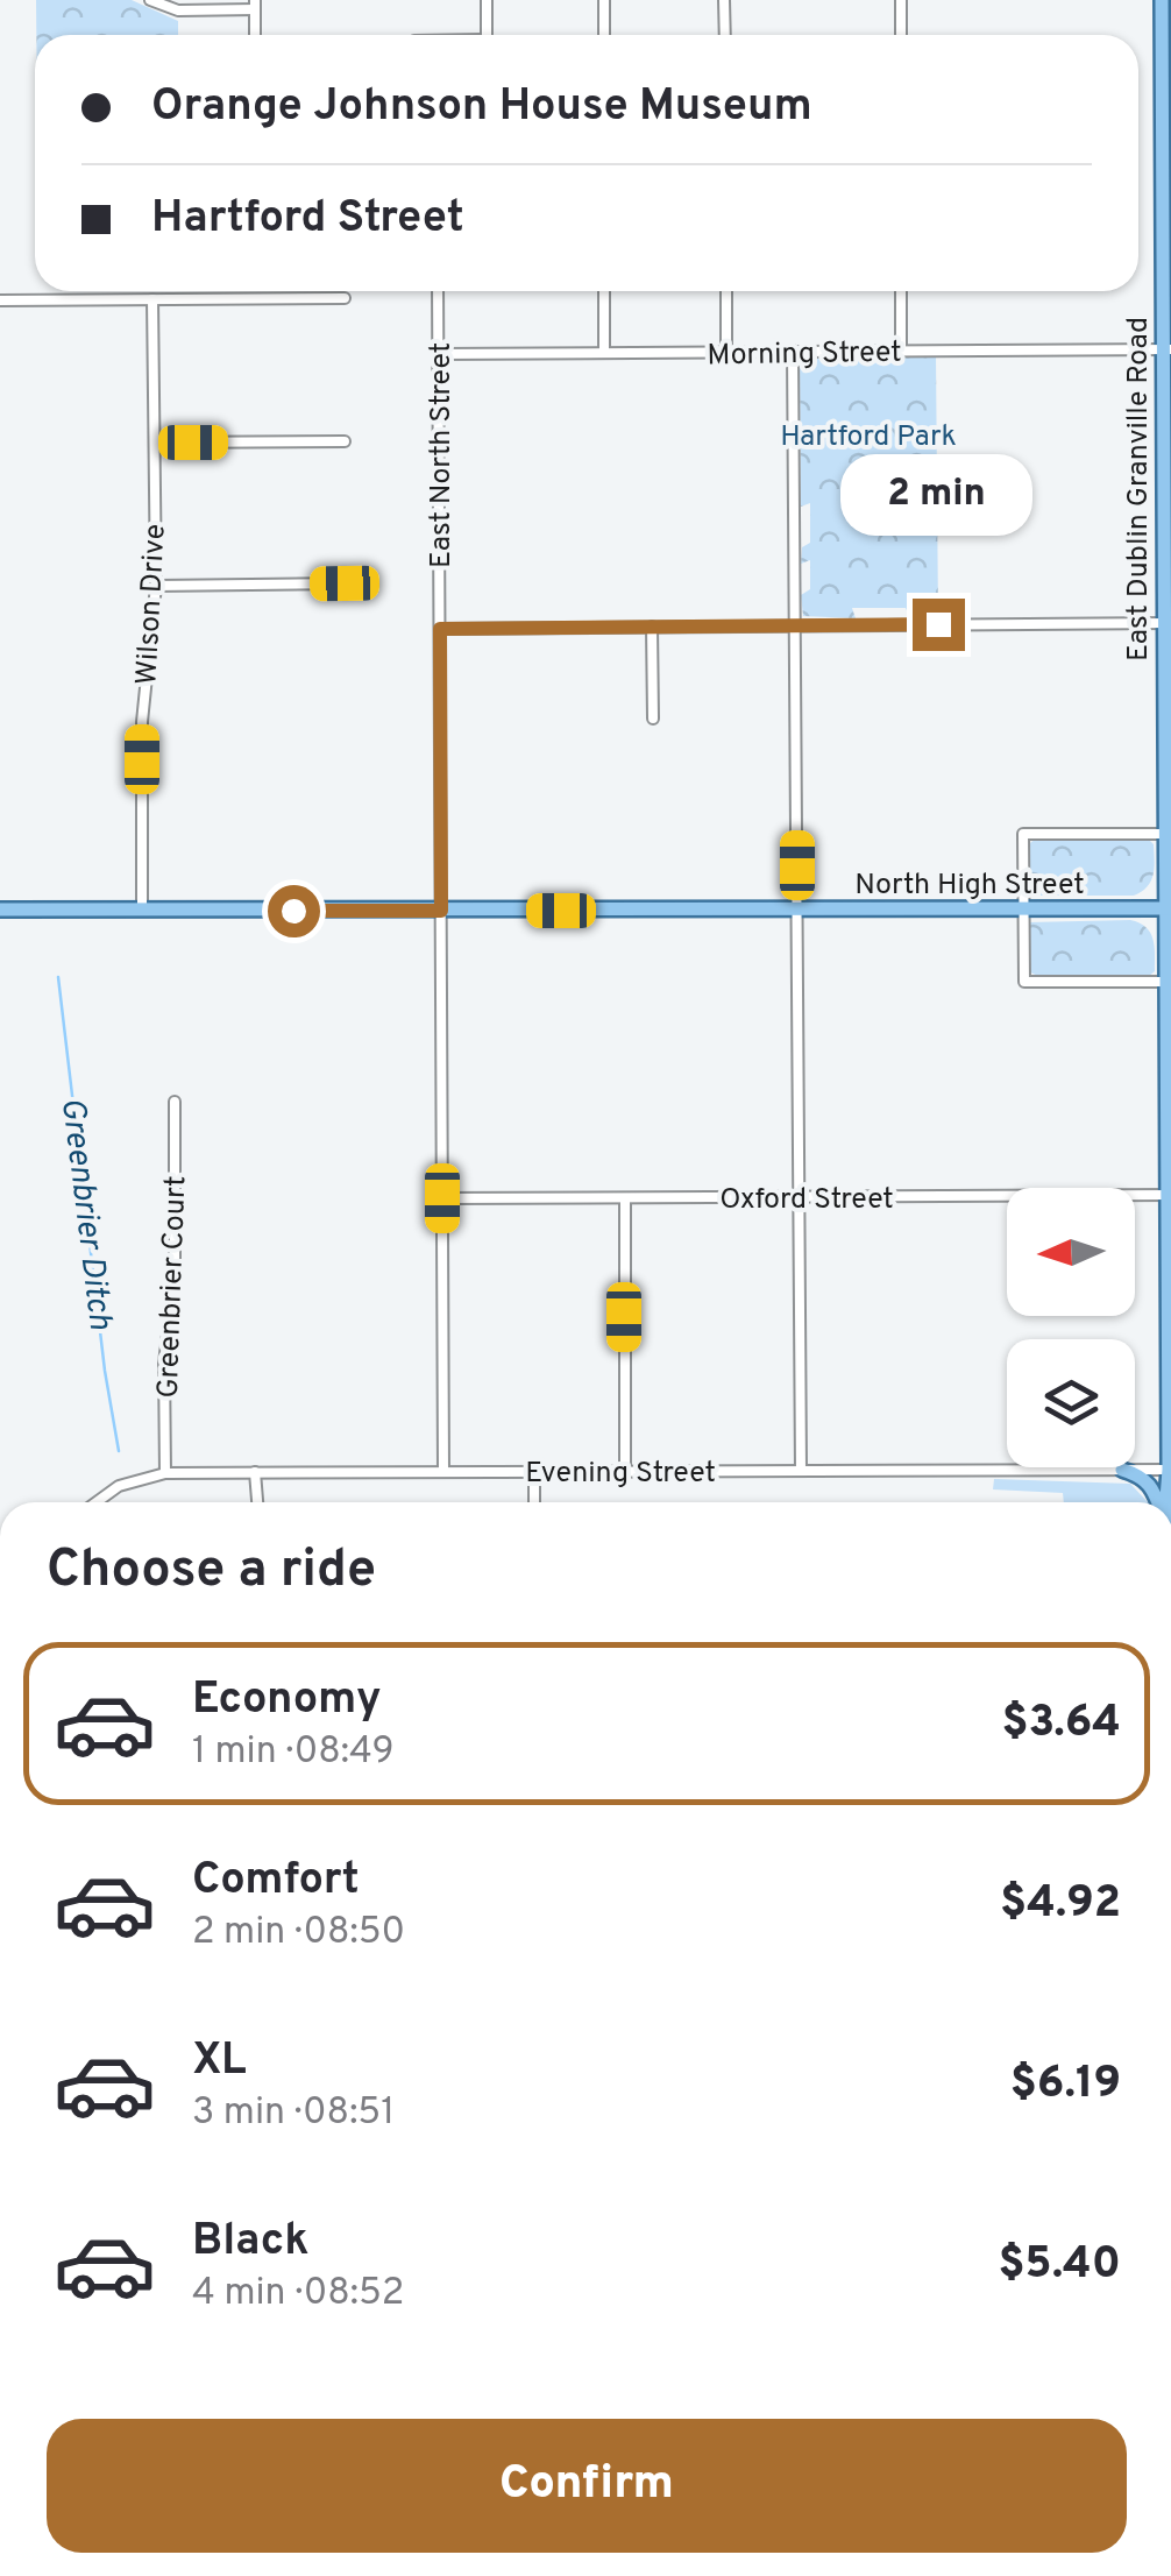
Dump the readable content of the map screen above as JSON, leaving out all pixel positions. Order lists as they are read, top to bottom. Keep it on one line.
{"streets":{"main road":["East Dublin Granville Road","North High Street"],"street":["Morning Street","East North Street","Wilson Drive","Oxford Street","Greenbrier Court","Evening Street"]},"crossings":[["Morning Street","East North Street"],["Morning Street","East Dublin Granville Road"],["East North Street","North High Street"],["East North Street","Oxford Street"],["East North Street","Evening Street"],["East Dublin Granville Road","North High Street"],["East Dublin Granville Road","Oxford Street"],["East Dublin Granville Road","Evening Street"],["Wilson Drive","North High Street"],["Greenbrier Court","Evening Street"]],"water":["Greenbrier Ditch"],"parks":["Hartford Park"],"north":"left","page":{"banner":["Orange Johnson House Museum","Hartford Street"],"bubble":"2 min","heading":"Choose a ride","list":[{"name":"Economy","note":"1 min · 08:49","value":"$3.64"},{"name":"Comfort","note":"2 min · 08:50","value":"$4.92"},{"name":"XL","note":"3 min · 08:51","value":"$6.19"},{"name":"Black","note":"4 min · 08:52","value":"$5.40"}],"buttons":"Confirm"}}
